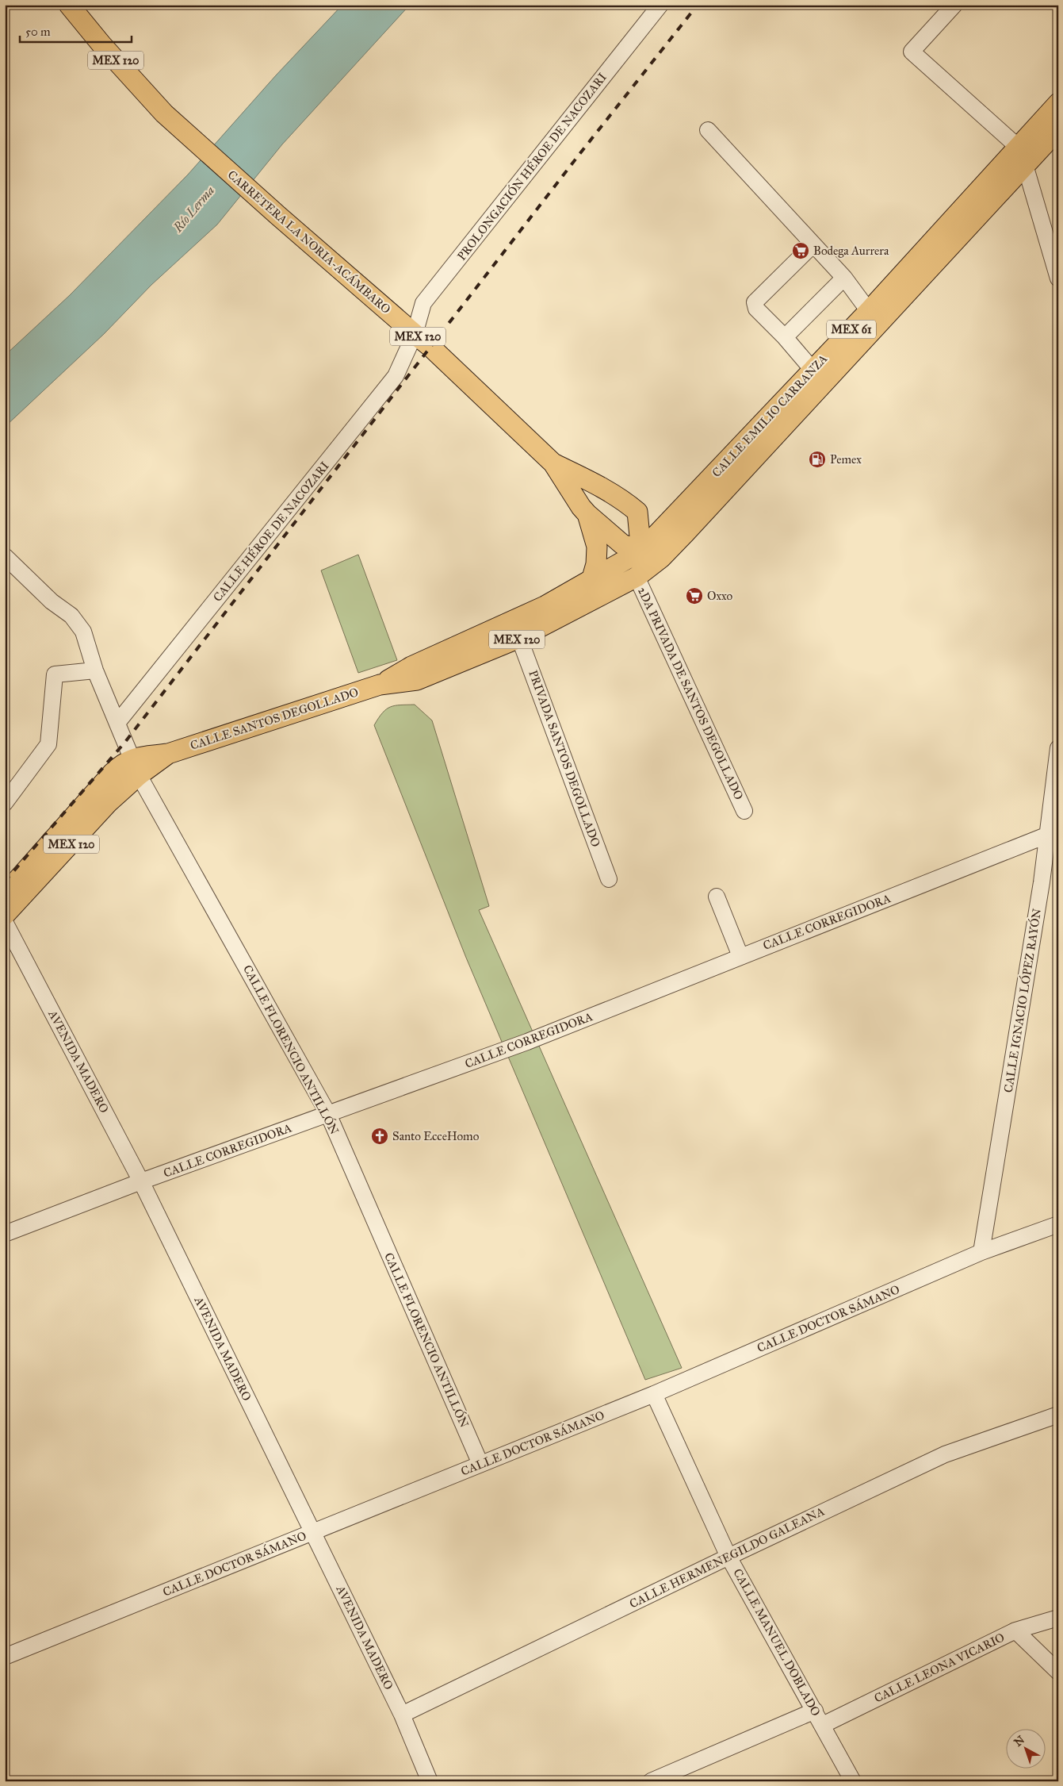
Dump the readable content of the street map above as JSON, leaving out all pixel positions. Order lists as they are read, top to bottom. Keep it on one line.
{"streets":{"main road":["MEX 120","CARRETERA LA NORIA-ACÁMBARO","MEX 61","CALLE EMILIO CARRANZA","CALLE SANTOS DEGOLLADO"],"street":["PROLONGACIÓN HÉROE DE NACOZARI","CALLE HÉROE DE NACOZARI","2DA PRIVADA DE SANTOS DEGOLLADO","PRIVADA SANTOS DEGOLLADO","CALLE CORREGIDORA","CALLE IGNACIO LÓPEZ RAYÓN","CALLE FLORENCIO ANTILLÓN","AVENIDA MADERO","CALLE DOCTOR SÁMANO","CALLE HERMENEGILDO GALEANA","CALLE MANUEL DOBLADO","CALLE LEONA VICARIO"]},"crossings":[["MEX 120","CARRETERA LA NORIA-ACÁMBARO"],["MEX 120","CALLE SANTOS DEGOLLADO"],["MEX 120","CALLE FLORENCIO ANTILLÓN"],["PROLONGACIÓN HÉROE DE NACOZARI","CARRETERA LA NORIA-ACÁMBARO"],["PROLONGACIÓN HÉROE DE NACOZARI","CALLE HÉROE DE NACOZARI"],["CARRETERA LA NORIA-ACÁMBARO","CALLE EMILIO CARRANZA"],["CARRETERA LA NORIA-ACÁMBARO","CALLE HÉROE DE NACOZARI"],["CARRETERA LA NORIA-ACÁMBARO","2DA PRIVADA DE SANTOS DEGOLLADO"],["CARRETERA LA NORIA-ACÁMBARO","CALLE SANTOS DEGOLLADO"],["CALLE EMILIO CARRANZA","2DA PRIVADA DE SANTOS DEGOLLADO"],["CALLE EMILIO CARRANZA","CALLE SANTOS DEGOLLADO"],["CALLE HÉROE DE NACOZARI","CALLE FLORENCIO ANTILLÓN"],["2DA PRIVADA DE SANTOS DEGOLLADO","CALLE SANTOS DEGOLLADO"],["CALLE SANTOS DEGOLLADO","PRIVADA SANTOS DEGOLLADO"],["CALLE SANTOS DEGOLLADO","CALLE FLORENCIO ANTILLÓN"],["CALLE CORREGIDORA","CALLE IGNACIO LÓPEZ RAYÓN"],["CALLE CORREGIDORA","CALLE FLORENCIO ANTILLÓN"],["CALLE CORREGIDORA","AVENIDA MADERO"],["CALLE IGNACIO LÓPEZ RAYÓN","CALLE DOCTOR SÁMANO"],["CALLE FLORENCIO ANTILLÓN","CALLE DOCTOR SÁMANO"],["AVENIDA MADERO","CALLE DOCTOR SÁMANO"],["AVENIDA MADERO","CALLE HERMENEGILDO GALEANA"],["CALLE DOCTOR SÁMANO","CALLE MANUEL DOBLADO"],["CALLE HERMENEGILDO GALEANA","CALLE MANUEL DOBLADO"],["CALLE MANUEL DOBLADO","CALLE LEONA VICARIO"]],"water":["Río Lerma"],"places":{"supermarket":["Bodega Aurrera","Oxxo"],"fuel station":["Pemex"],"church":["Santo EcceHomo"]},"scale_bar":"50 m","north":"top left"}
